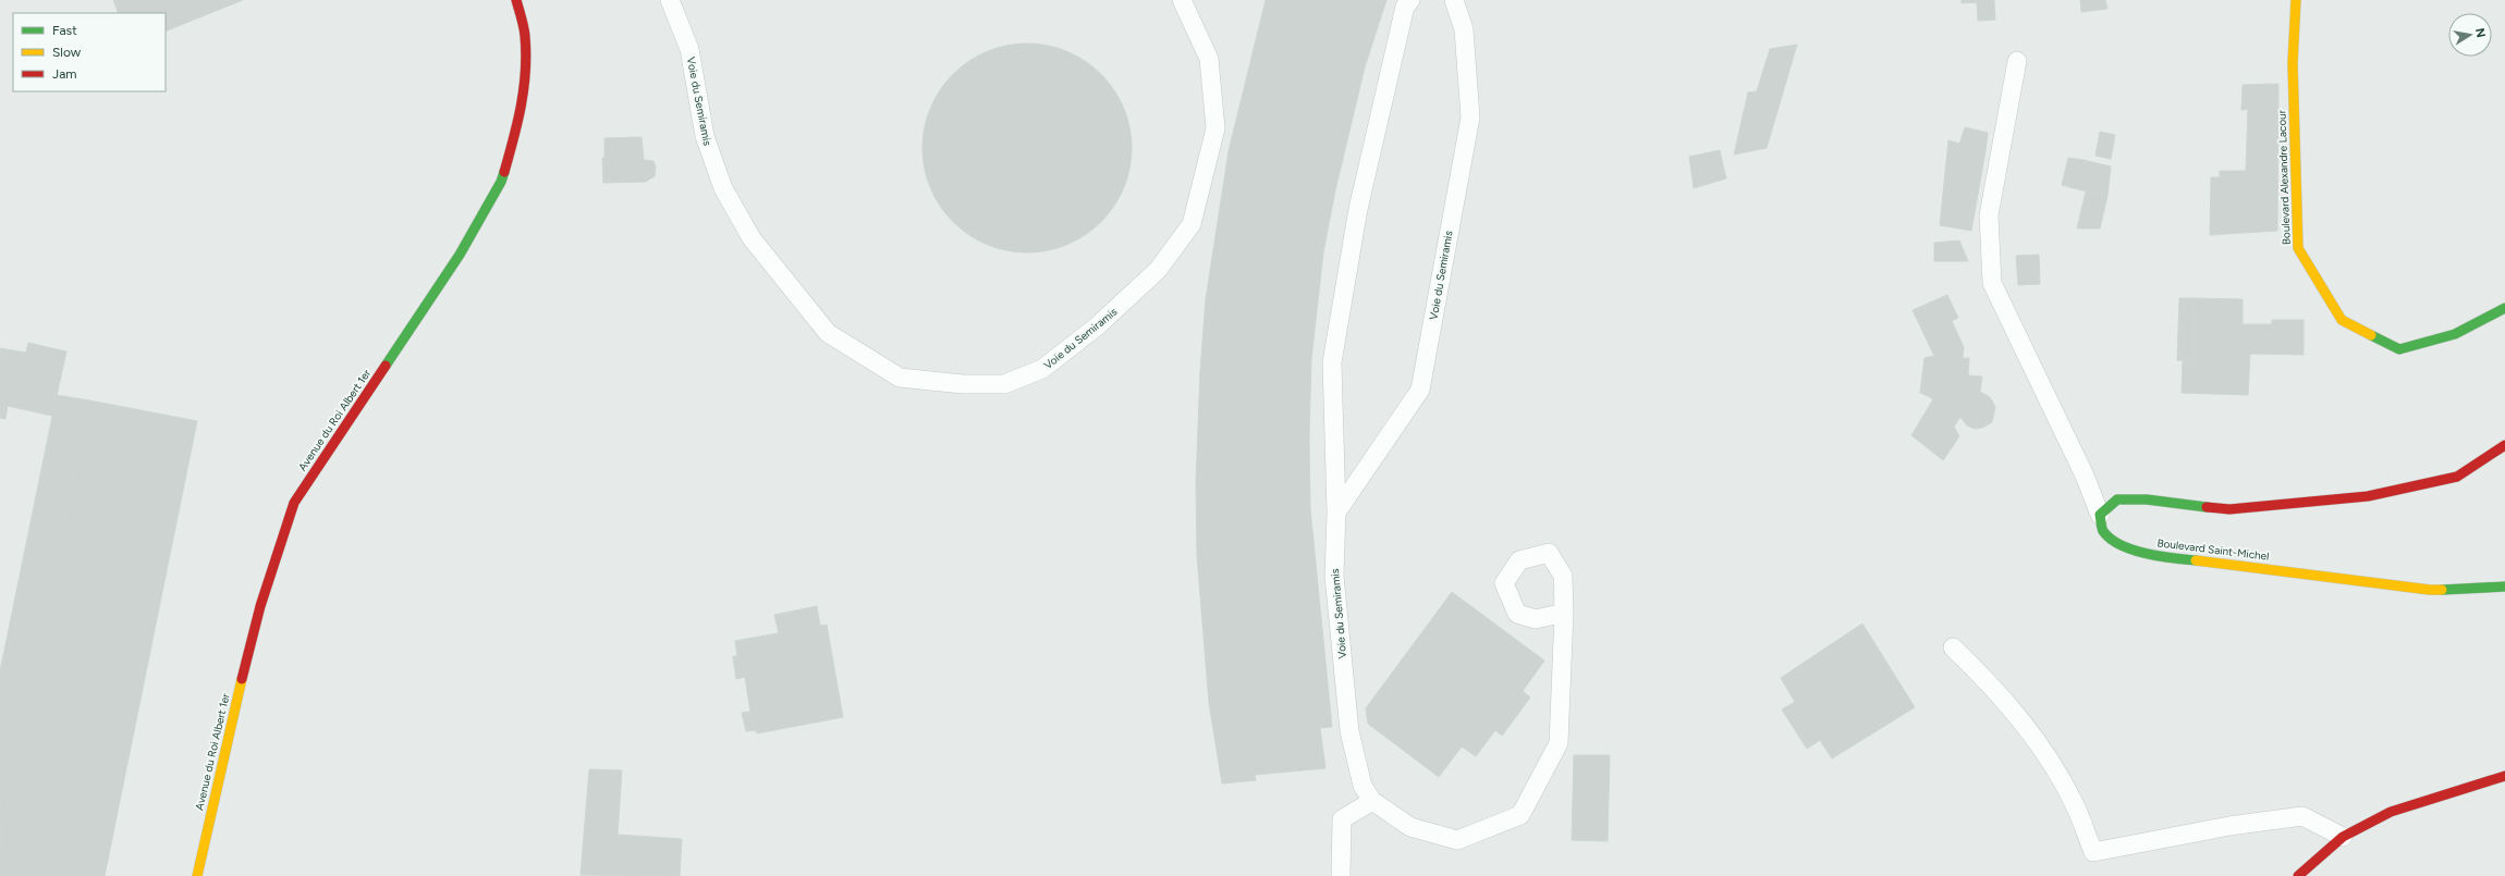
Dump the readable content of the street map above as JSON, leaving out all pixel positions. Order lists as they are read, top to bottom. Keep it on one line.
{"streets":{"street":["Boulevard Alexandre Lacour","Avenue du Roi Albert 1er","Boulevard Saint-Michel"],"lane":["Voie du Semiramis"]},"legend":["Fast","Slow","Jam"],"north":"right"}
